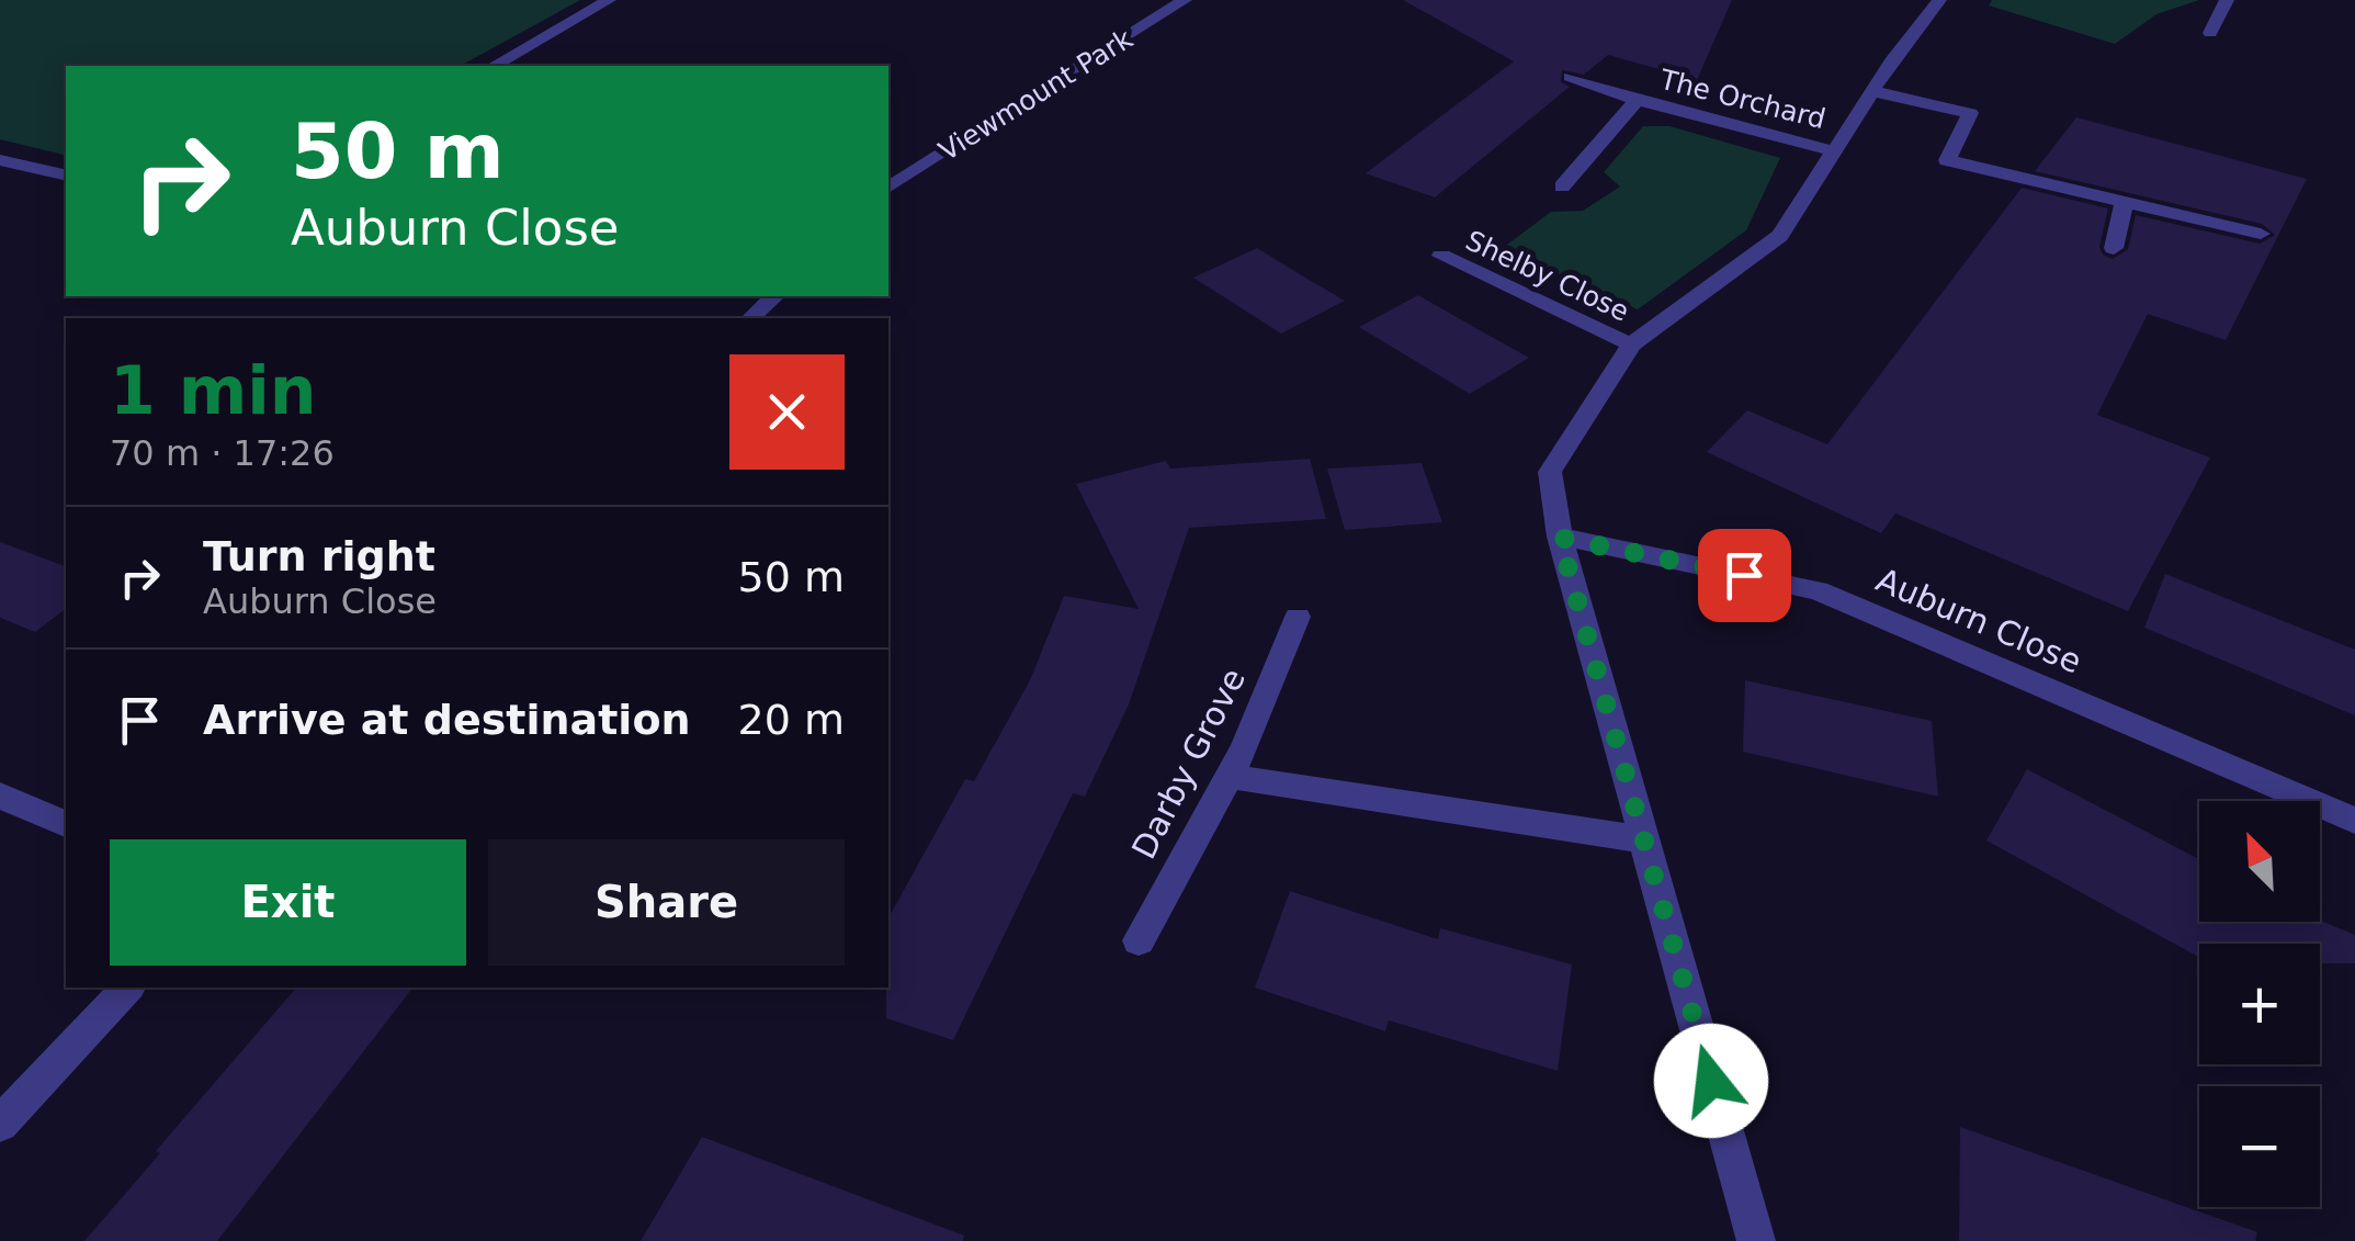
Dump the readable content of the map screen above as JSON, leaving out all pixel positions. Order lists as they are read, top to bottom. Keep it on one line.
{"streets":{"street":["Viewmount Park","The Orchard","Shelby Close","Auburn Close","Darby Grove"]},"north":"top left","page":{"turn":["50 m","Auburn Close"],"heading":["1 min","70 m · 17:26"],"list":[{"name":"Turn right","note":"Auburn Close","value":"50 m"},{"name":"Arrive at destination","value":"20 m"}],"map_buttons":["+","−"],"buttons":["Exit","Share"]}}
